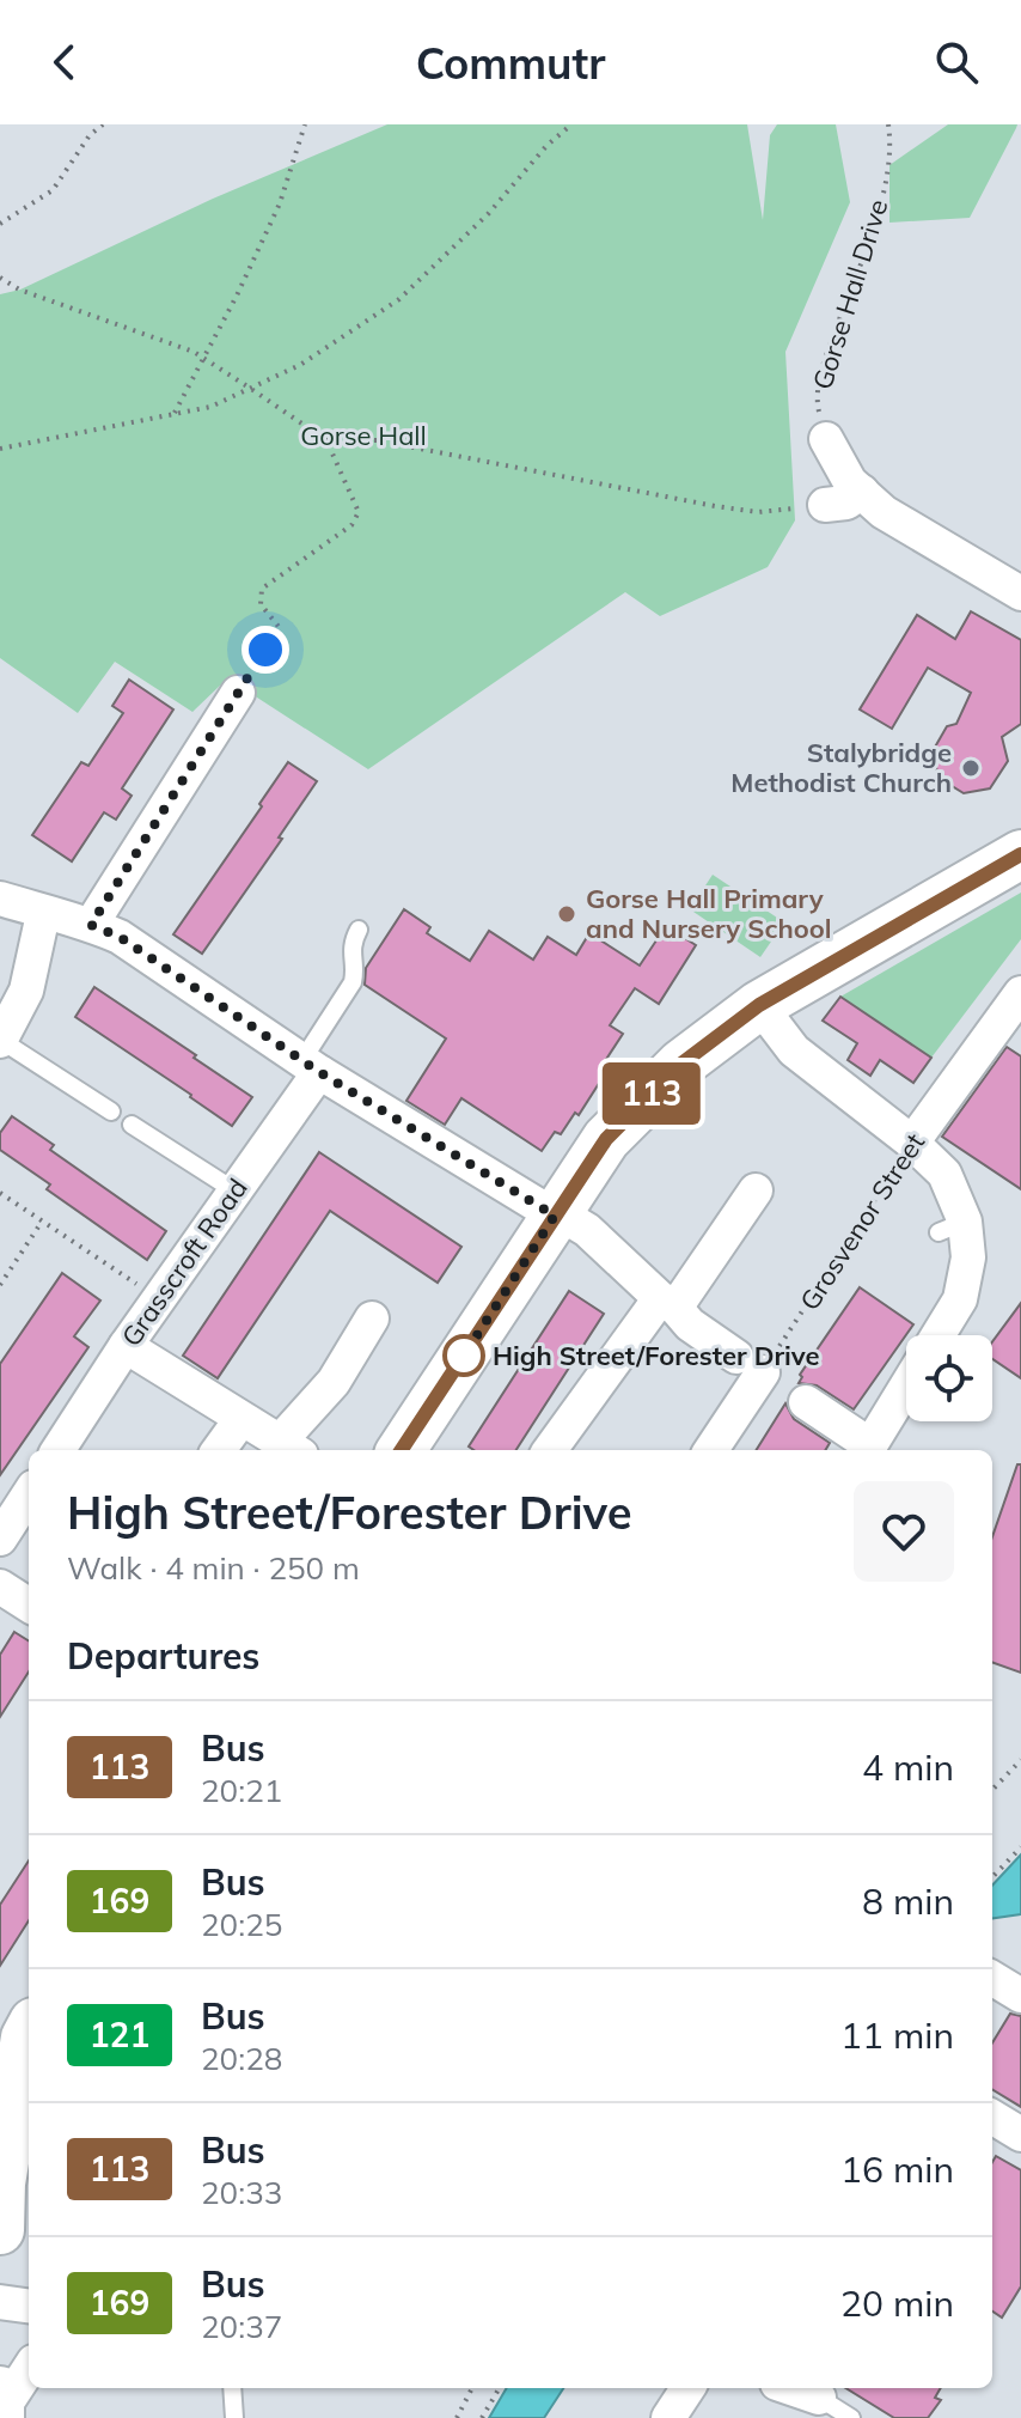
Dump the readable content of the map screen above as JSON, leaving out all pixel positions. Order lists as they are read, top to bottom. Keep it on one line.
{"streets":{"street":["Grosvenor Street","Grasscroft Road"],"path":["Gorse Hall Drive"]},"parks":["Gorse Hall"],"places":["Stalybridge Methodist Church","Gorse Hall Primary and Nursery School","High Street/Forester Drive"],"lines":["bus line 113"],"page":{"header":"Commutr","on_map":"113","heading":[["High Street/Forester Drive","Walk · 4 min · 250 m"],"Departures"],"list":[{"mark":"113","name":"Bus","note":"20:21","value":"4 min"},{"mark":"169","name":"Bus","note":"20:25","value":"8 min"},{"mark":"121","name":"Bus","note":"20:28","value":"11 min"},{"mark":"113","name":"Bus","note":"20:33","value":"16 min"},{"mark":"169","name":"Bus","note":"20:37","value":"20 min"}]}}
